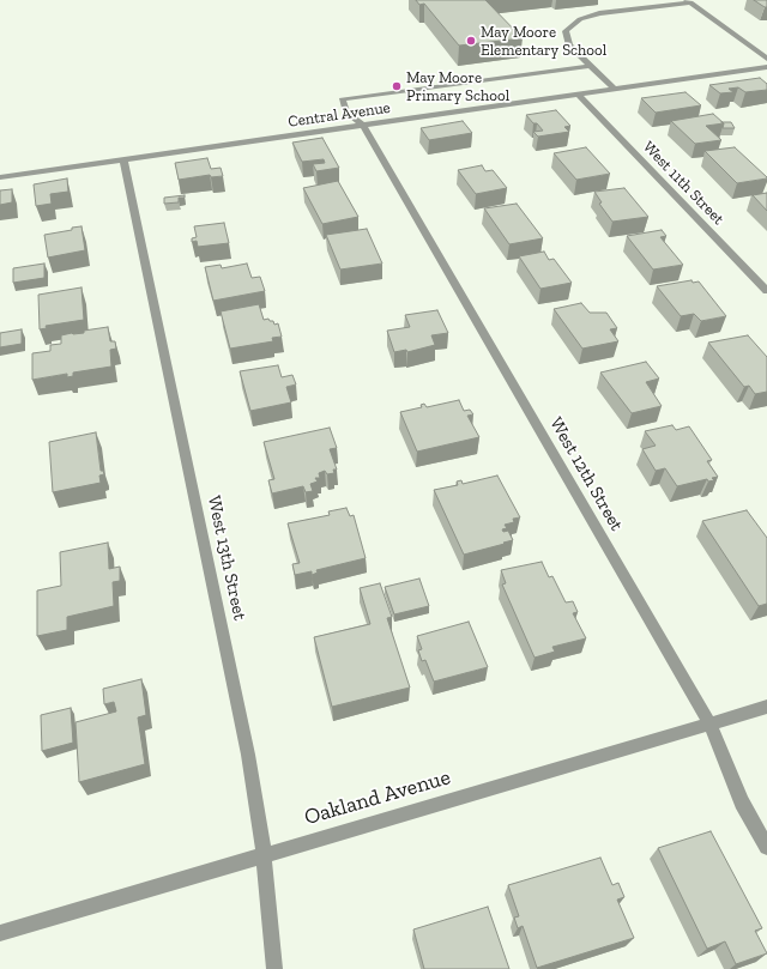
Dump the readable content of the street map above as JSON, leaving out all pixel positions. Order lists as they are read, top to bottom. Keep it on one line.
{"streets":{"street":["Central Avenue","West 11th Street","West 12th Street","West 13th Street","Oakland Avenue"]},"crossings":[["Central Avenue","West 11th Street"],["Central Avenue","West 12th Street"],["Central Avenue","West 13th Street"],["West 12th Street","Oakland Avenue"],["West 13th Street","Oakland Avenue"]],"places":["May Moore Elementary School","May Moore Primary School"]}
